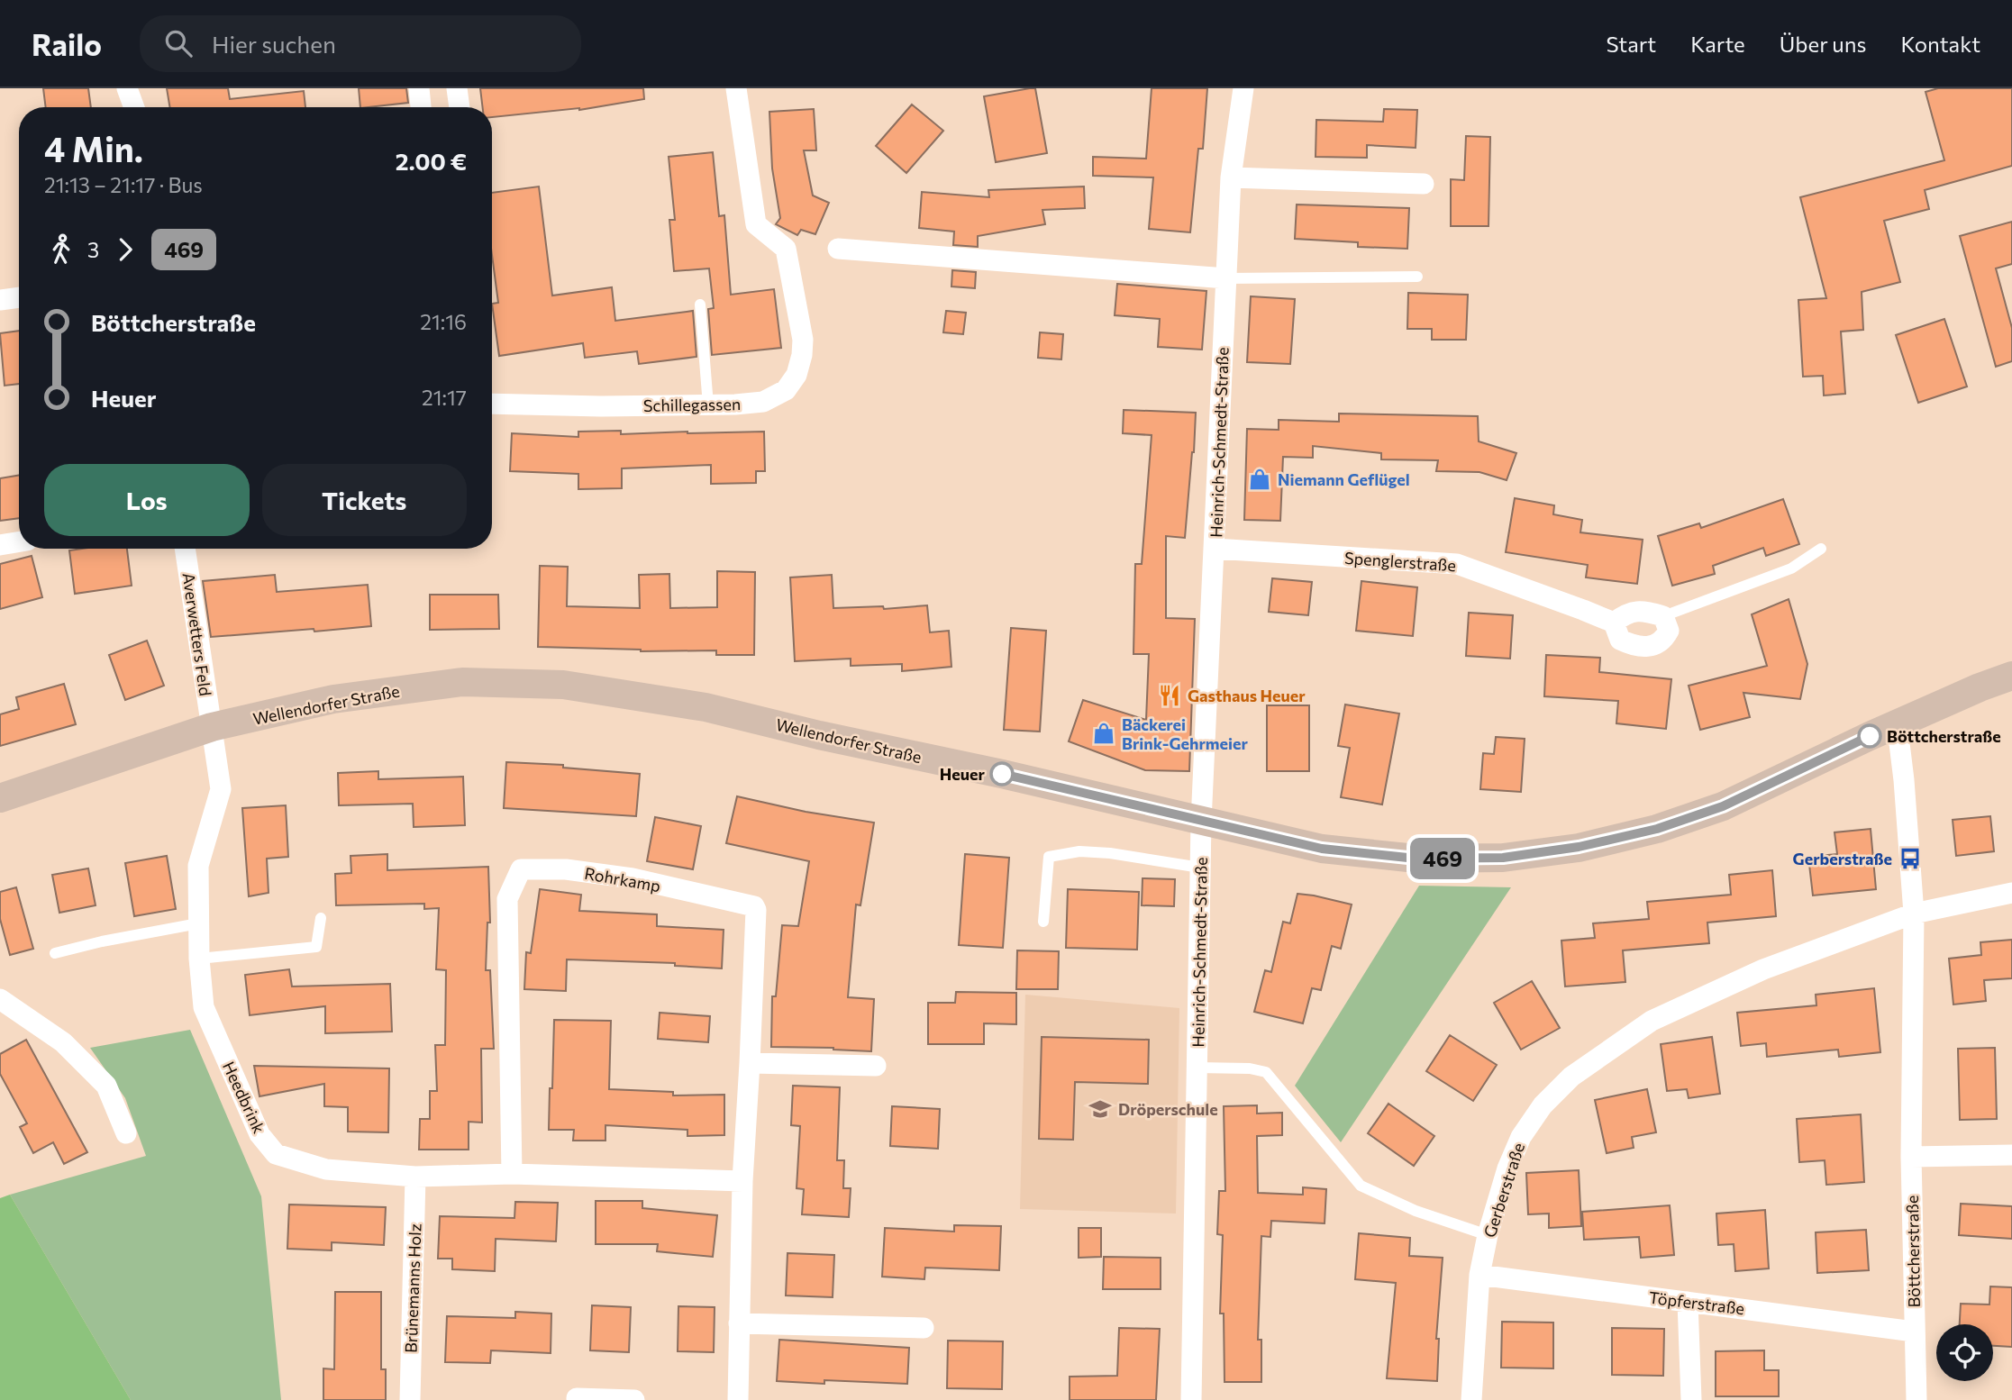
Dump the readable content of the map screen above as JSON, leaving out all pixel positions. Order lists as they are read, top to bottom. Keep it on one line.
{"streets":{"street":["Schillegassen","Heinrich-Schmedt-Straße","Spenglerstraße","Averwetters Feld","Wellendorfer Straße","Rohrkamp","Heedbrink","Gerberstraße","Böttcherstraße","Brünemanns Holz","Töpferstraße"]},"crossings":[["Heinrich-Schmedt-Straße","Spenglerstraße"],["Heinrich-Schmedt-Straße","Wellendorfer Straße"],["Averwetters Feld","Wellendorfer Straße"],["Averwetters Feld","Heedbrink"],["Wellendorfer Straße","Heedbrink"],["Wellendorfer Straße","Böttcherstraße"],["Rohrkamp","Heedbrink"],["Heedbrink","Brünemanns Holz"],["Gerberstraße","Böttcherstraße"],["Gerberstraße","Töpferstraße"],["Böttcherstraße","Töpferstraße"]],"places":{"shop":["Niemann Geflügel","Bäckerei Brink-Gehrmeier"],"restaurant":["Gasthaus Heuer"],"other":["Böttcherstraße","Heuer"],"bus stop":["Gerberstraße"],"school or university":["Dröperschule"]},"lines":["bus line 469"],"page":{"header":"Railo","search":"Hier suchen","nav":["Start","Karte","Über uns","Kontakt"],"on_map":"469","heading":["4 Min.","21:13 – 21:17 · Bus","2.00 €"],"legs":["3","469"],"list":[{"name":"Böttcherstraße","value":"21:16"},{"name":"Heuer","value":"21:17"}],"buttons":["Los","Tickets"]}}
